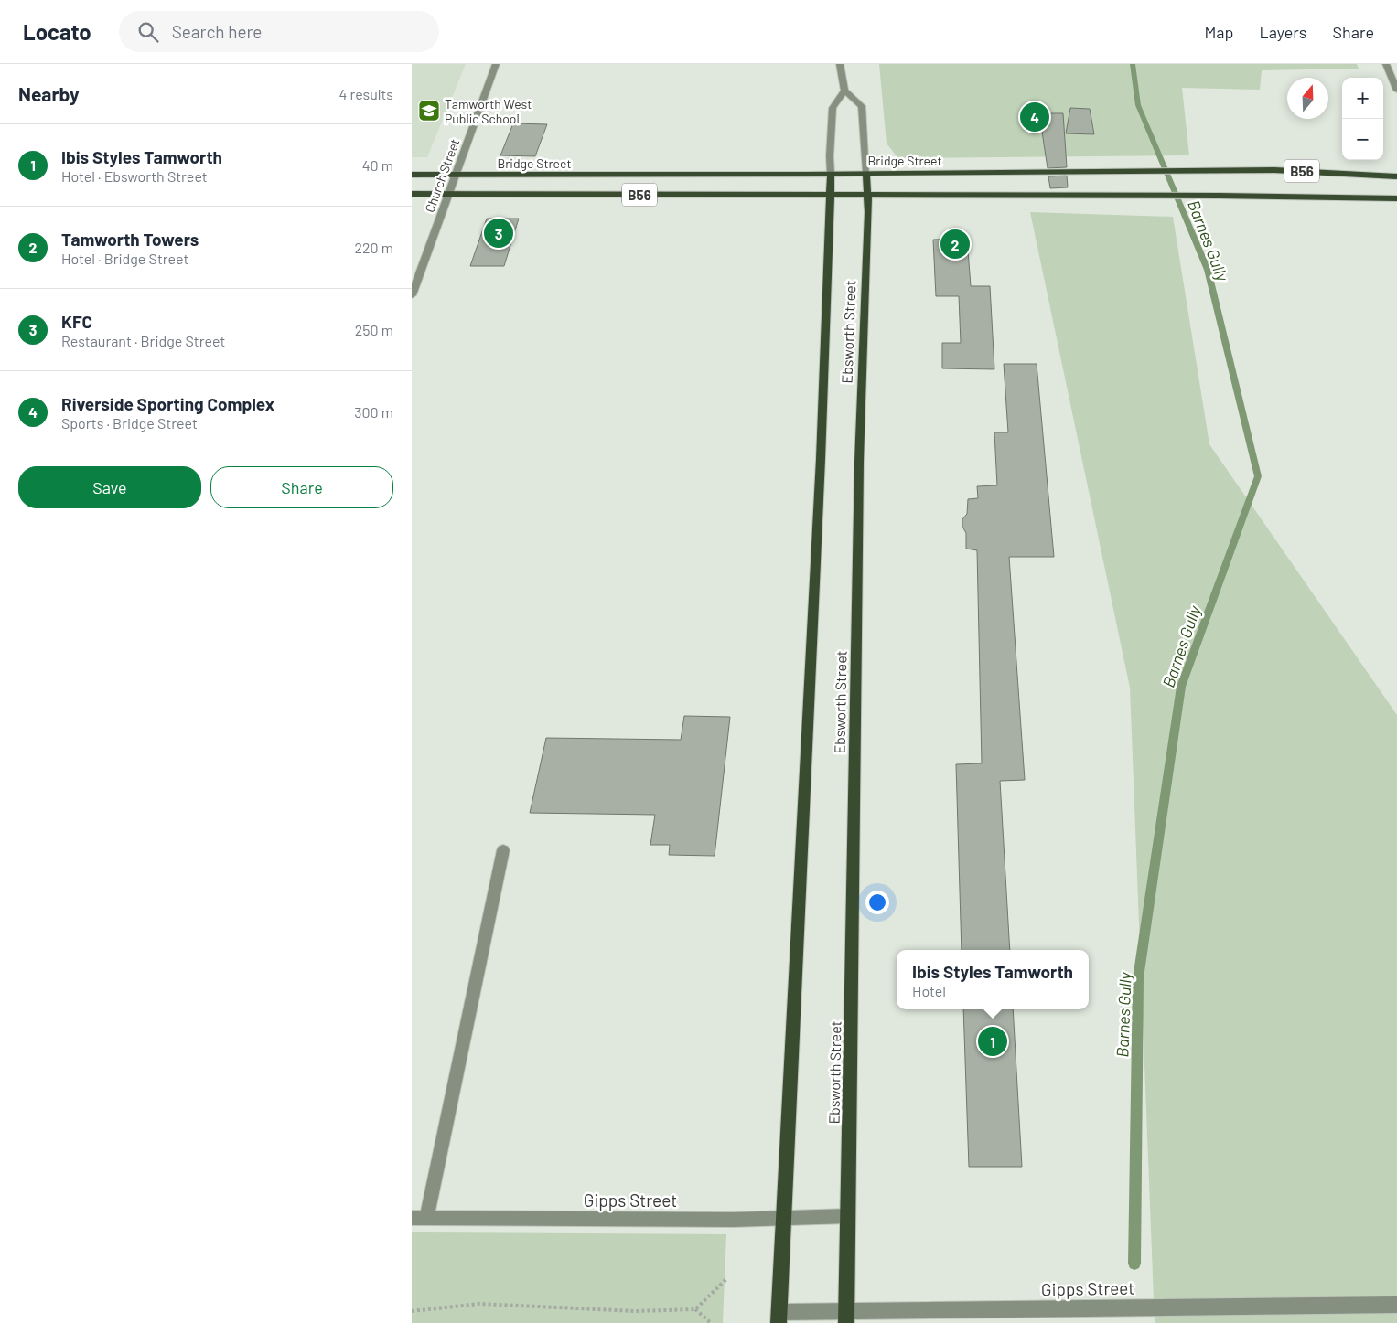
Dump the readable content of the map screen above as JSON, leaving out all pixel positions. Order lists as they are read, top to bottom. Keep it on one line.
{"streets":{"main road":["Bridge Street","B56","Ebsworth Street"],"street":["Church Street","Gipps Street"]},"crossings":[["Bridge Street","Church Street"],["Bridge Street","Ebsworth Street"],["B56","Church Street"],["B56","Ebsworth Street"],["Ebsworth Street","Gipps Street"]],"water":["Barnes Gully"],"places":{"school or university":["Tamworth West Public School"]},"north":"top","page":{"header":"Locato","search":"Search here","nav":["Map","Layers","Share"],"heading":["Nearby","4 results"],"map_buttons":["+","−"],"pins":["4","3","2","1"],"list":[{"mark":"1","name":"Ibis Styles Tamworth","note":"Hotel · Ebsworth Street","value":"40 m"},{"mark":"2","name":"Tamworth Towers","note":"Hotel · Bridge Street","value":"220 m"},{"mark":"3","name":"KFC","note":"Restaurant · Bridge Street","value":"250 m"},{"mark":"4","name":"Riverside Sporting Complex","note":"Sports · Bridge Street","value":"300 m"}],"buttons":["Save","Share"],"popup":["Ibis Styles Tamworth","Hotel"]}}
